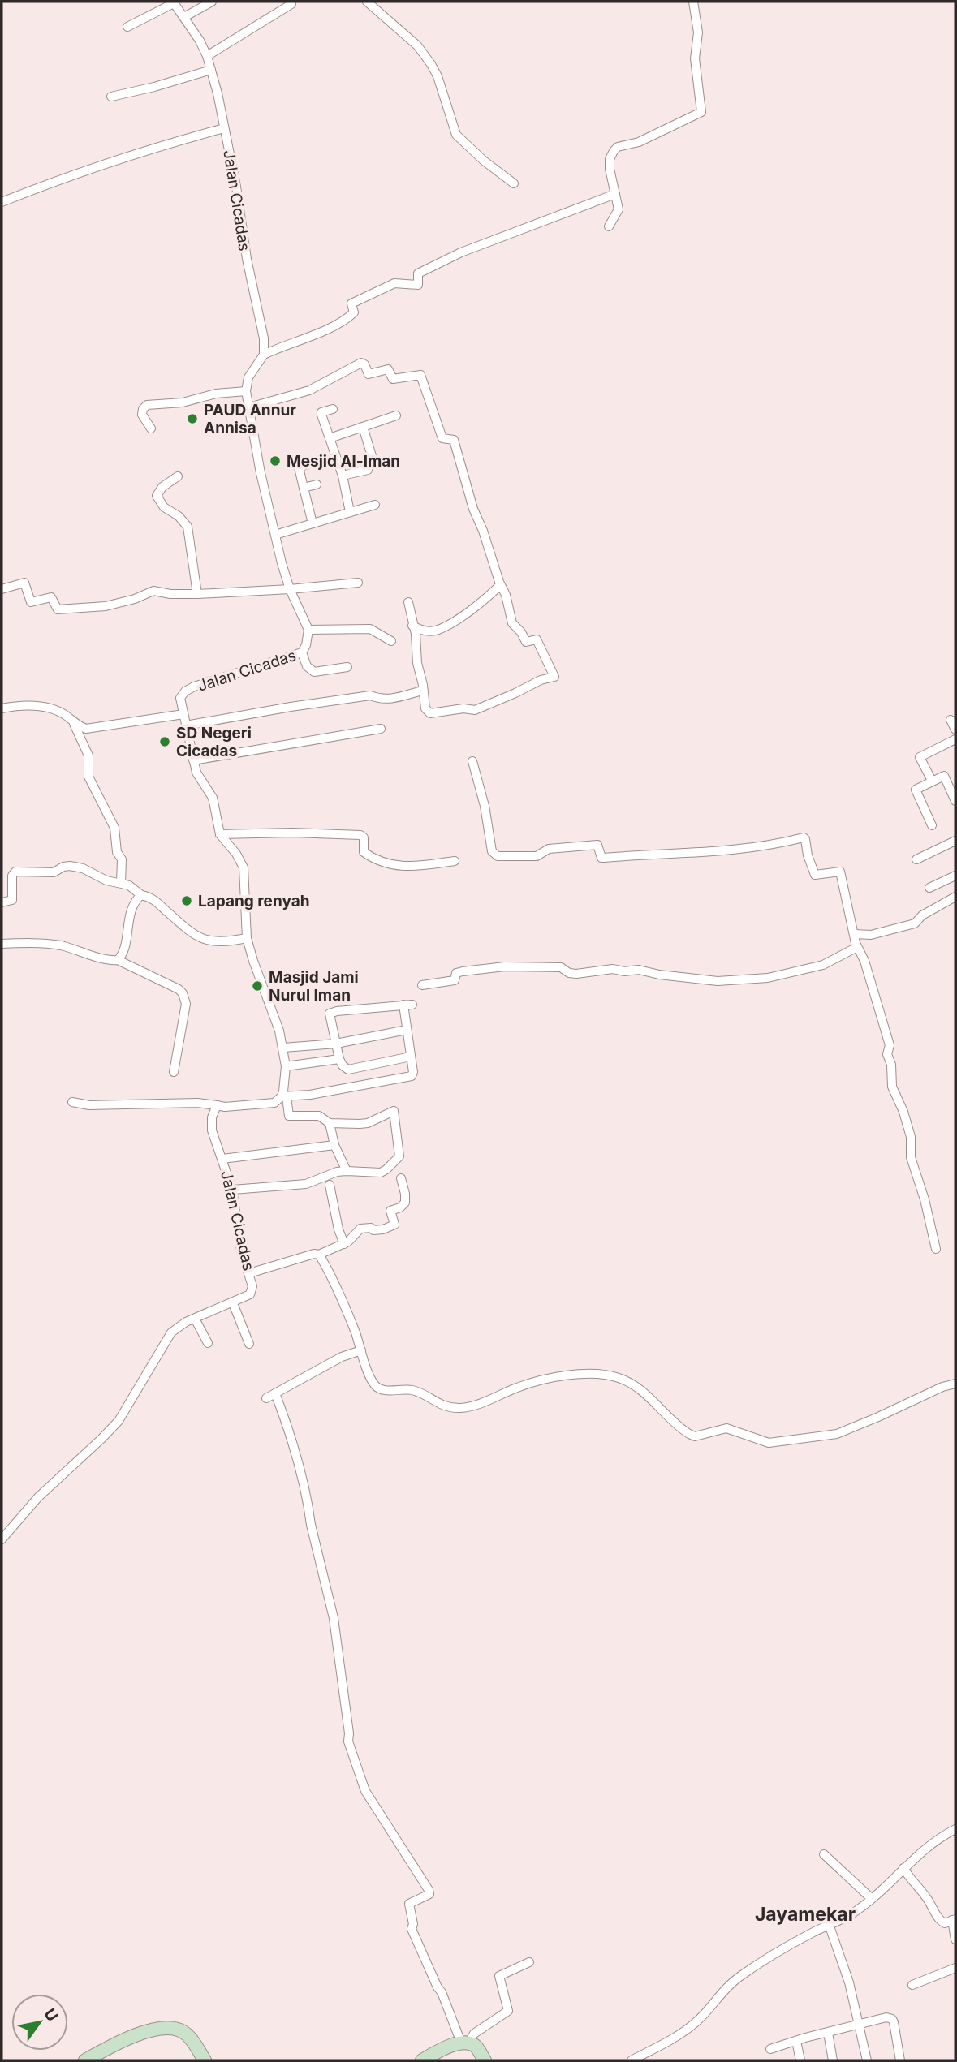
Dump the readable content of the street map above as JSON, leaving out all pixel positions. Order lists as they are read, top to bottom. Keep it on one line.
{"streets":{"street":["Jalan Cicadas"]},"districts":["Jayamekar"],"places":["PAUD Annur Annisa","Mesjid Al-Iman","SD Negeri Cicadas","Lapang renyah","Masjid Jami Nurul Iman"],"north":"top right"}
